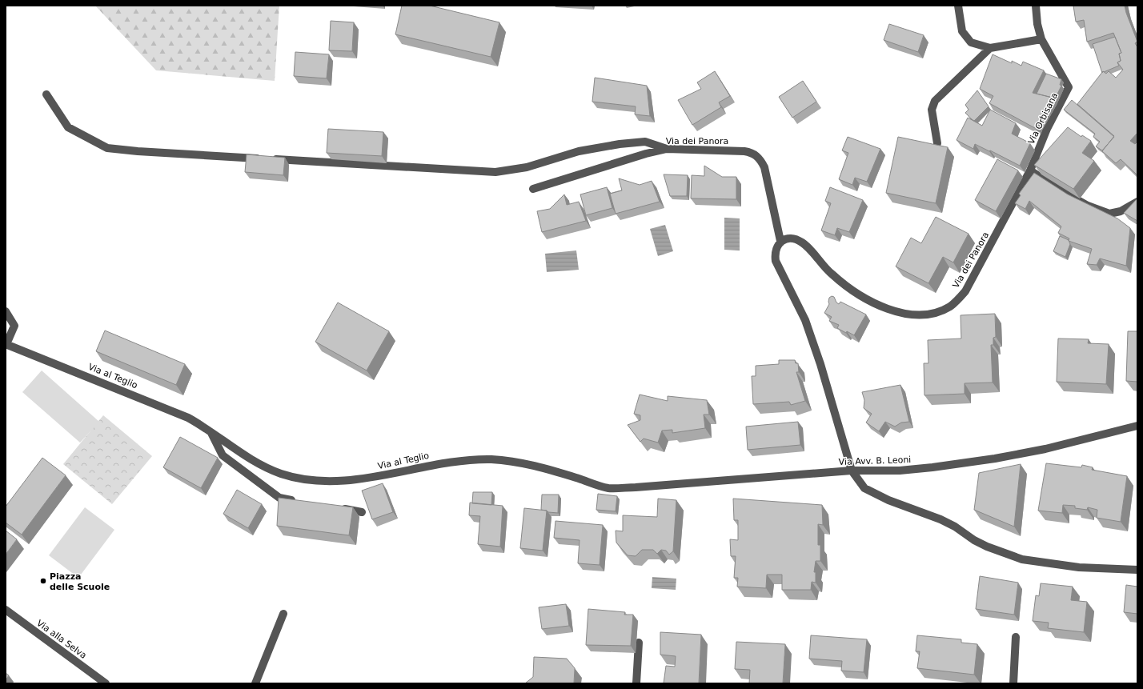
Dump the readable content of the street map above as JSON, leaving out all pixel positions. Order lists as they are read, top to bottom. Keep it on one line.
{"streets":{"street":["Via Orbisana","Via dei Panora","Via al Teglio","Via Avv. B. Leoni","Via alla Selva"]},"crossings":[["Via Orbisana","Via dei Panora"],["Via al Teglio","Via Avv. B. Leoni"]],"places":["Piazza delle Scuole"]}
